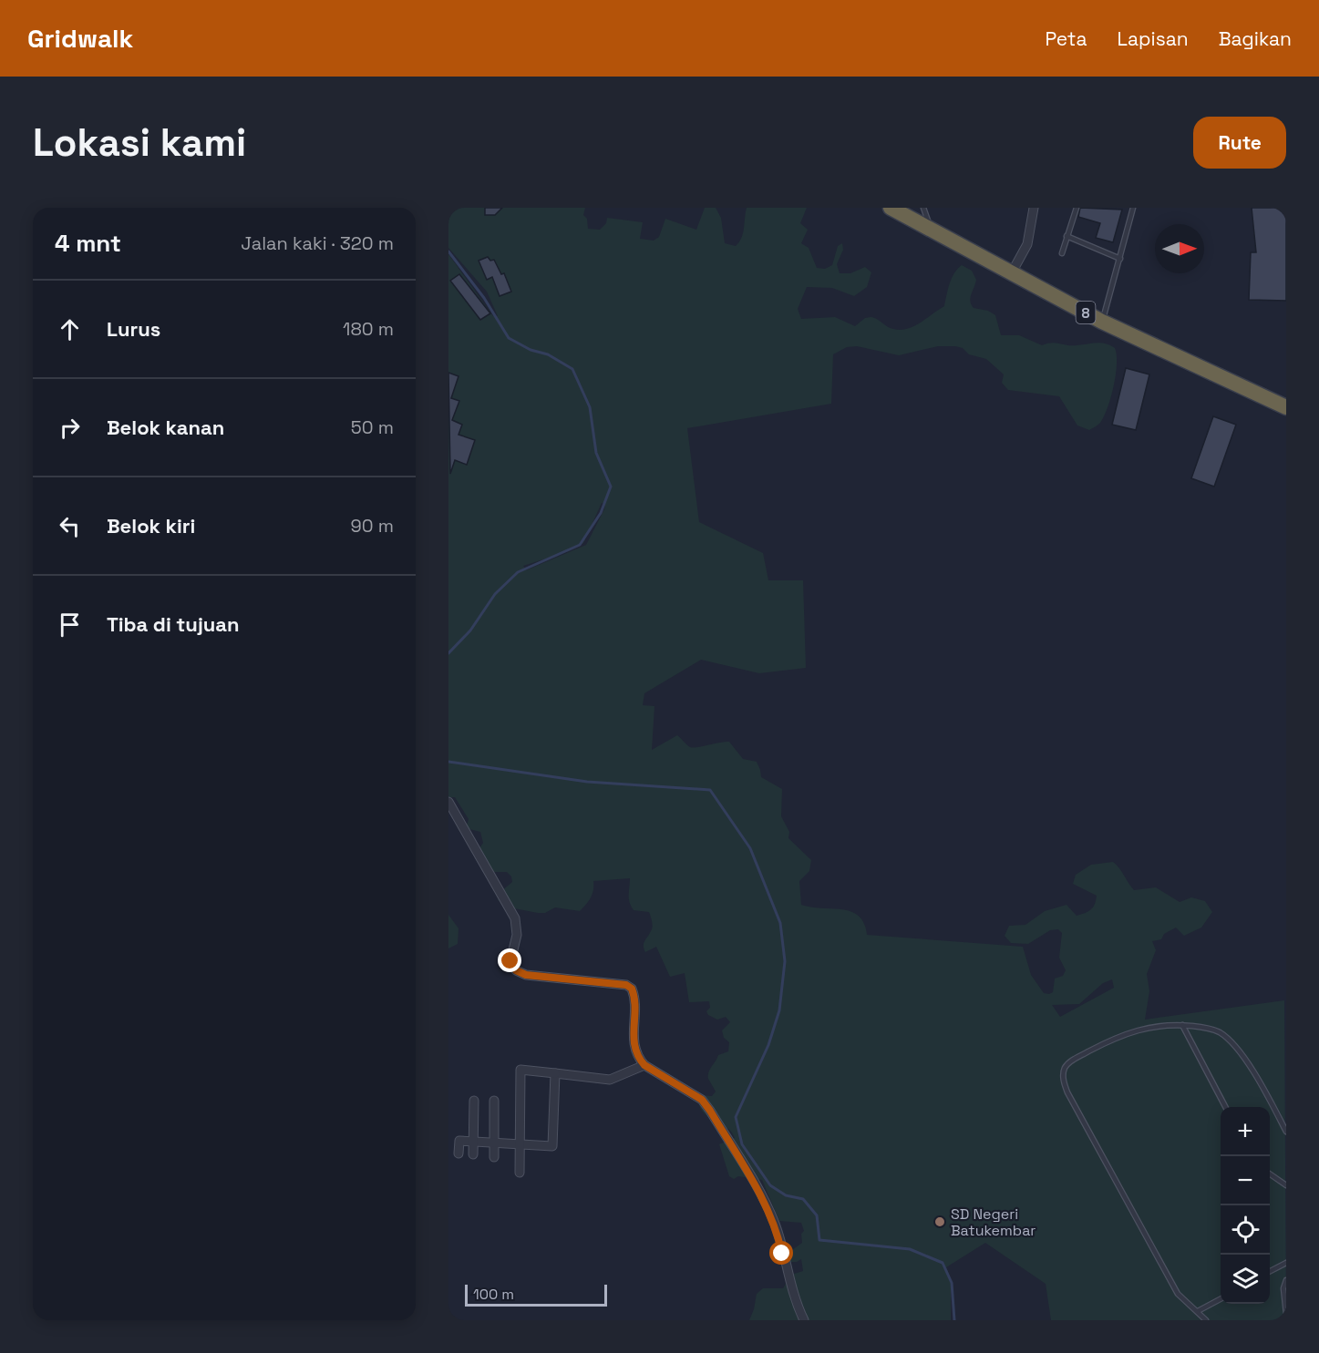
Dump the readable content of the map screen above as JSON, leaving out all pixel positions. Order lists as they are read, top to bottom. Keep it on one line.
{"streets":{"highway":["8"]},"places":["SD Negeri Batukembar"],"scale_bar":"100 m","north":"right","page":{"header":"Gridwalk","nav":["Peta","Lapisan","Bagikan"],"buttons":"Rute","title":"Lokasi kami","heading":["4 mnt","Jalan kaki · 320 m"],"list":[["Lurus","180 m"],["Belok kanan","50 m"],["Belok kiri","90 m"],"Tiba di tujuan"],"map_buttons":["+","−"],"scale":"100 m"}}
